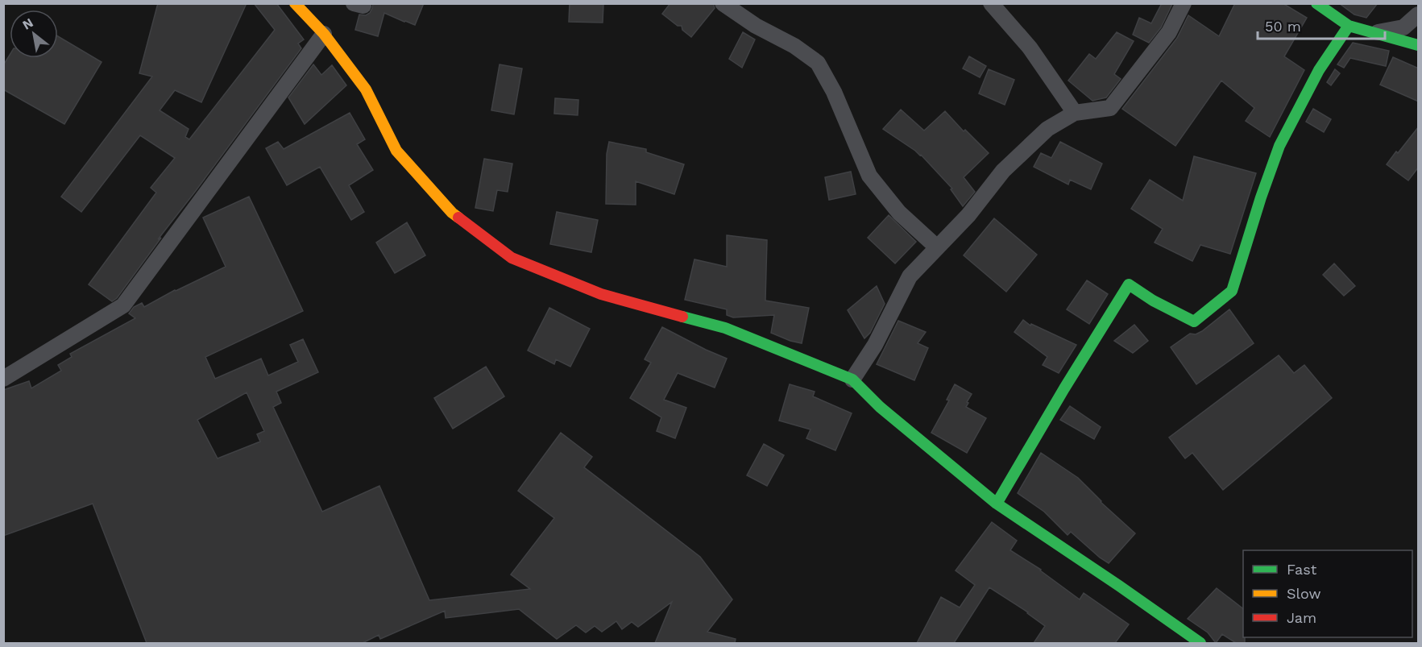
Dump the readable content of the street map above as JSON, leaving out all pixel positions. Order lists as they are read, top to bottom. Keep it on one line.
{"legend":["Fast","Slow","Jam"],"scale_bar":"50 m","north":"top left"}
